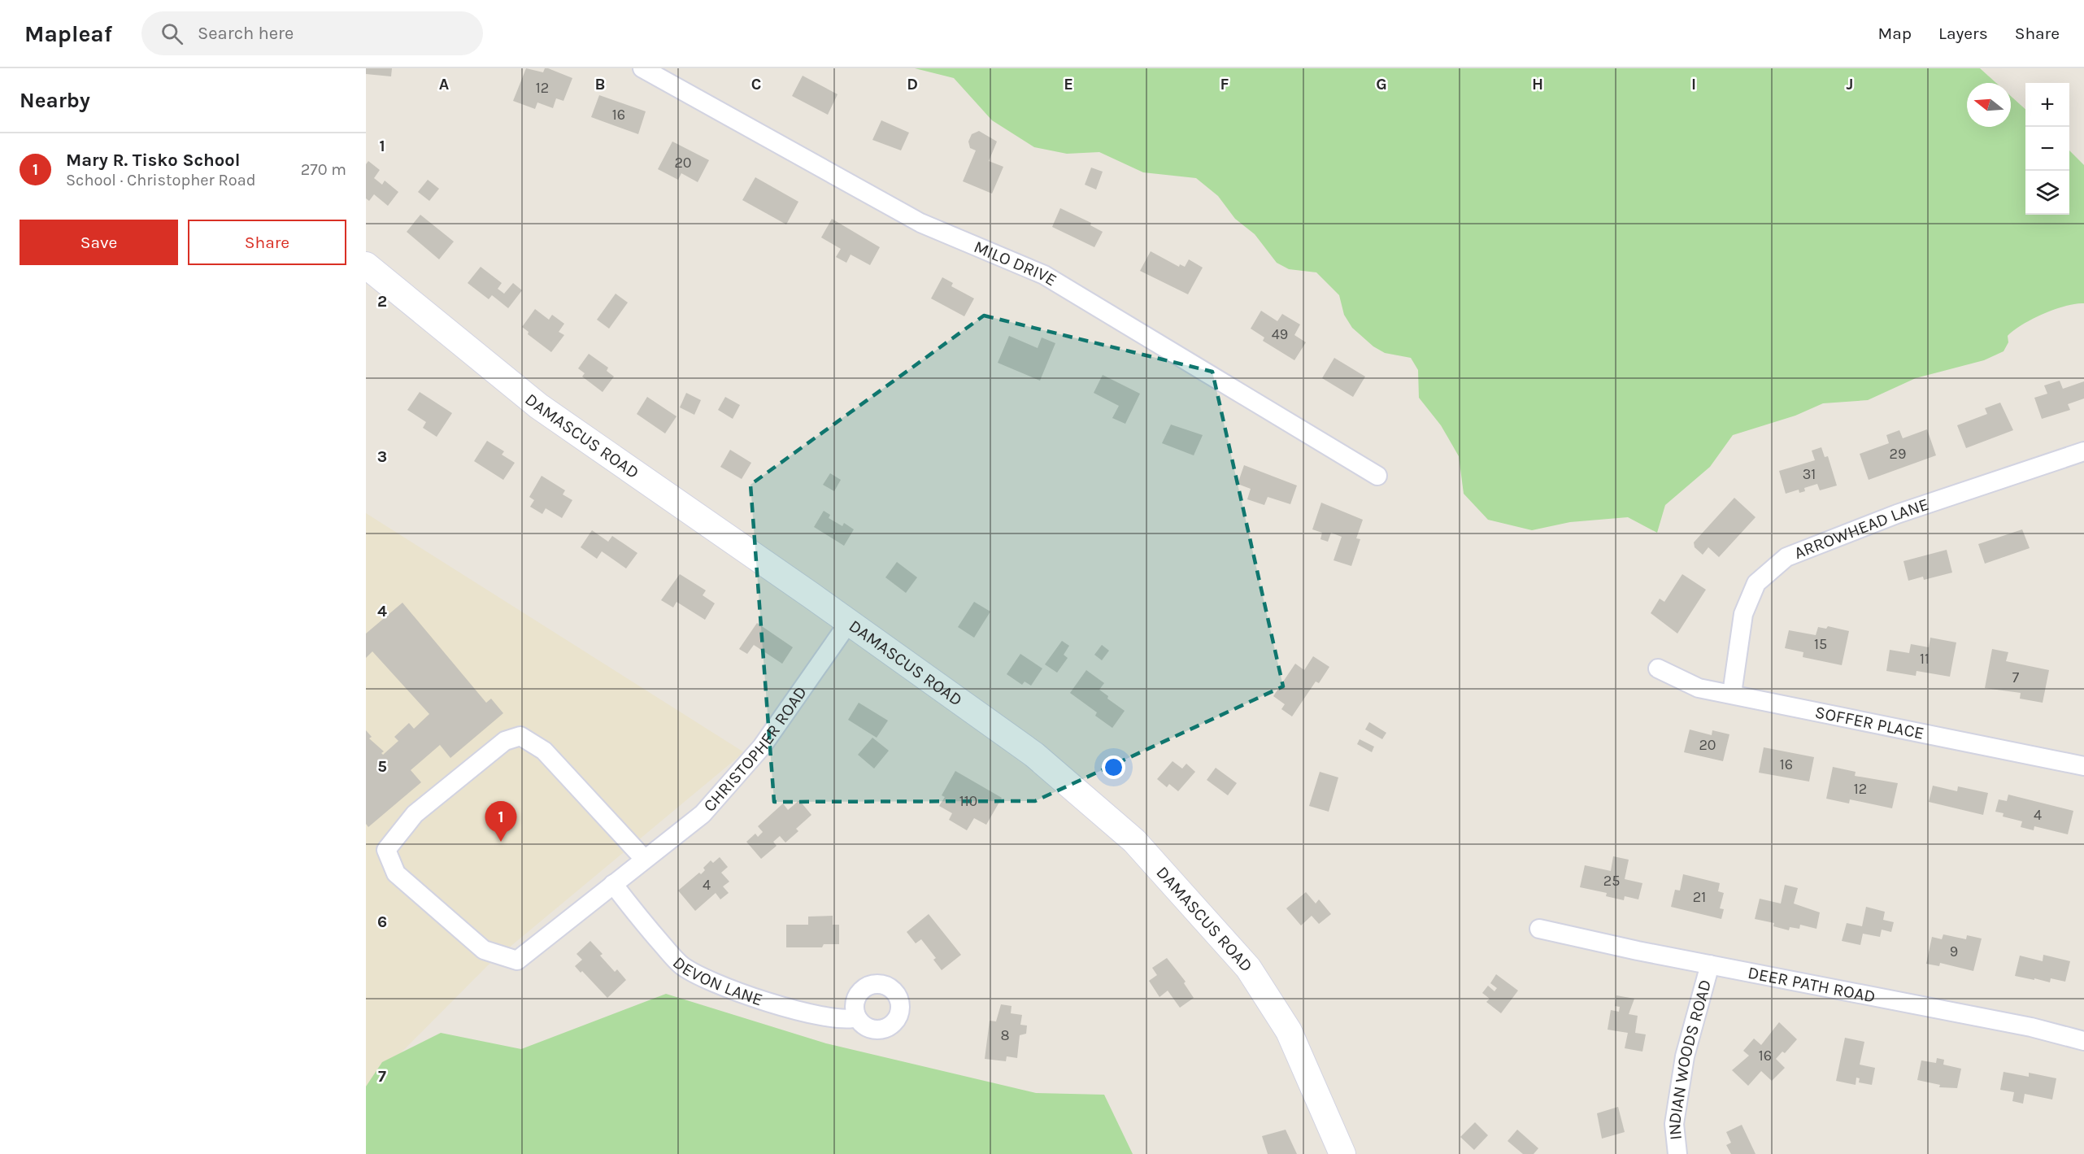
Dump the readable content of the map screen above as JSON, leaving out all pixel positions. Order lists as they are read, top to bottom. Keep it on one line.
{"streets":{"street":["MILO DRIVE","DAMASCUS ROAD","ARROWHEAD LANE","SOFFER PLACE","CHRISTOPHER ROAD","DEVON LANE","DEER PATH ROAD","INDIAN WOODS ROAD"]},"crossings":[["DAMASCUS ROAD","CHRISTOPHER ROAD"],["ARROWHEAD LANE","SOFFER PLACE"],["CHRISTOPHER ROAD","DEVON LANE"],["DEER PATH ROAD","INDIAN WOODS ROAD"]],"house_numbers":["12","16","20","49","29","31","15","11","7","20","16","12","110","4","25","4","21","9","8","16"],"north":"left","page":{"header":"Mapleaf","search":"Search here","nav":["Map","Layers","Share"],"heading":"Nearby","map_buttons":["+","−"],"list":[{"mark":"1","name":"Mary R. Tisko School","note":"School · Christopher Road","value":"270 m"}],"buttons":["Save","Share"],"pins":"1"},"grid":{"columns":["A","B","C","D","E","F","G","H","I","J"],"rows":["1","2","3","4","5","6","7"]}}
